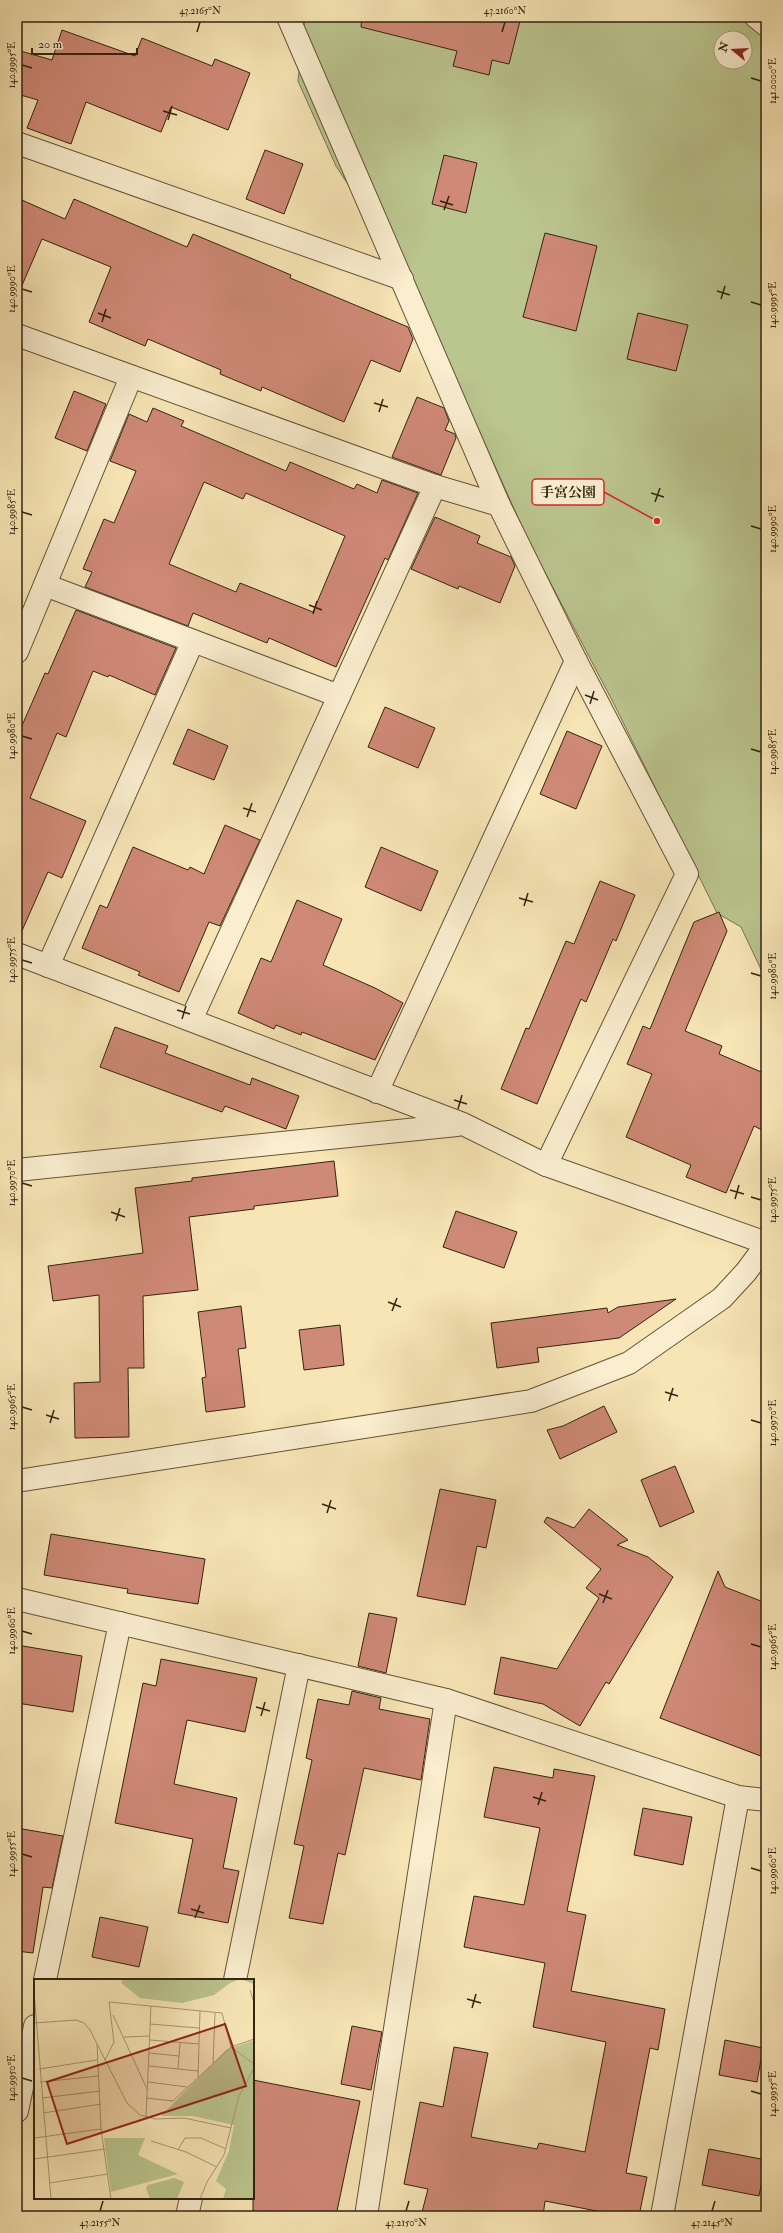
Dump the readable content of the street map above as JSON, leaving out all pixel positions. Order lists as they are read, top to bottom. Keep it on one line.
{"places":["手宮公園"],"scale_bar":"20 m","north":"left","coordinates":["43.2165°N","43.2160°N","140.9995°E","141.0000°E","140.9990°E","140.9985°E","140.9980°E","140.9975°E","140.9970°E","140.9965°E","140.9960°E","140.9955°E","140.9950°E","43.2155°N","43.2150°N","43.2145°N"]}
